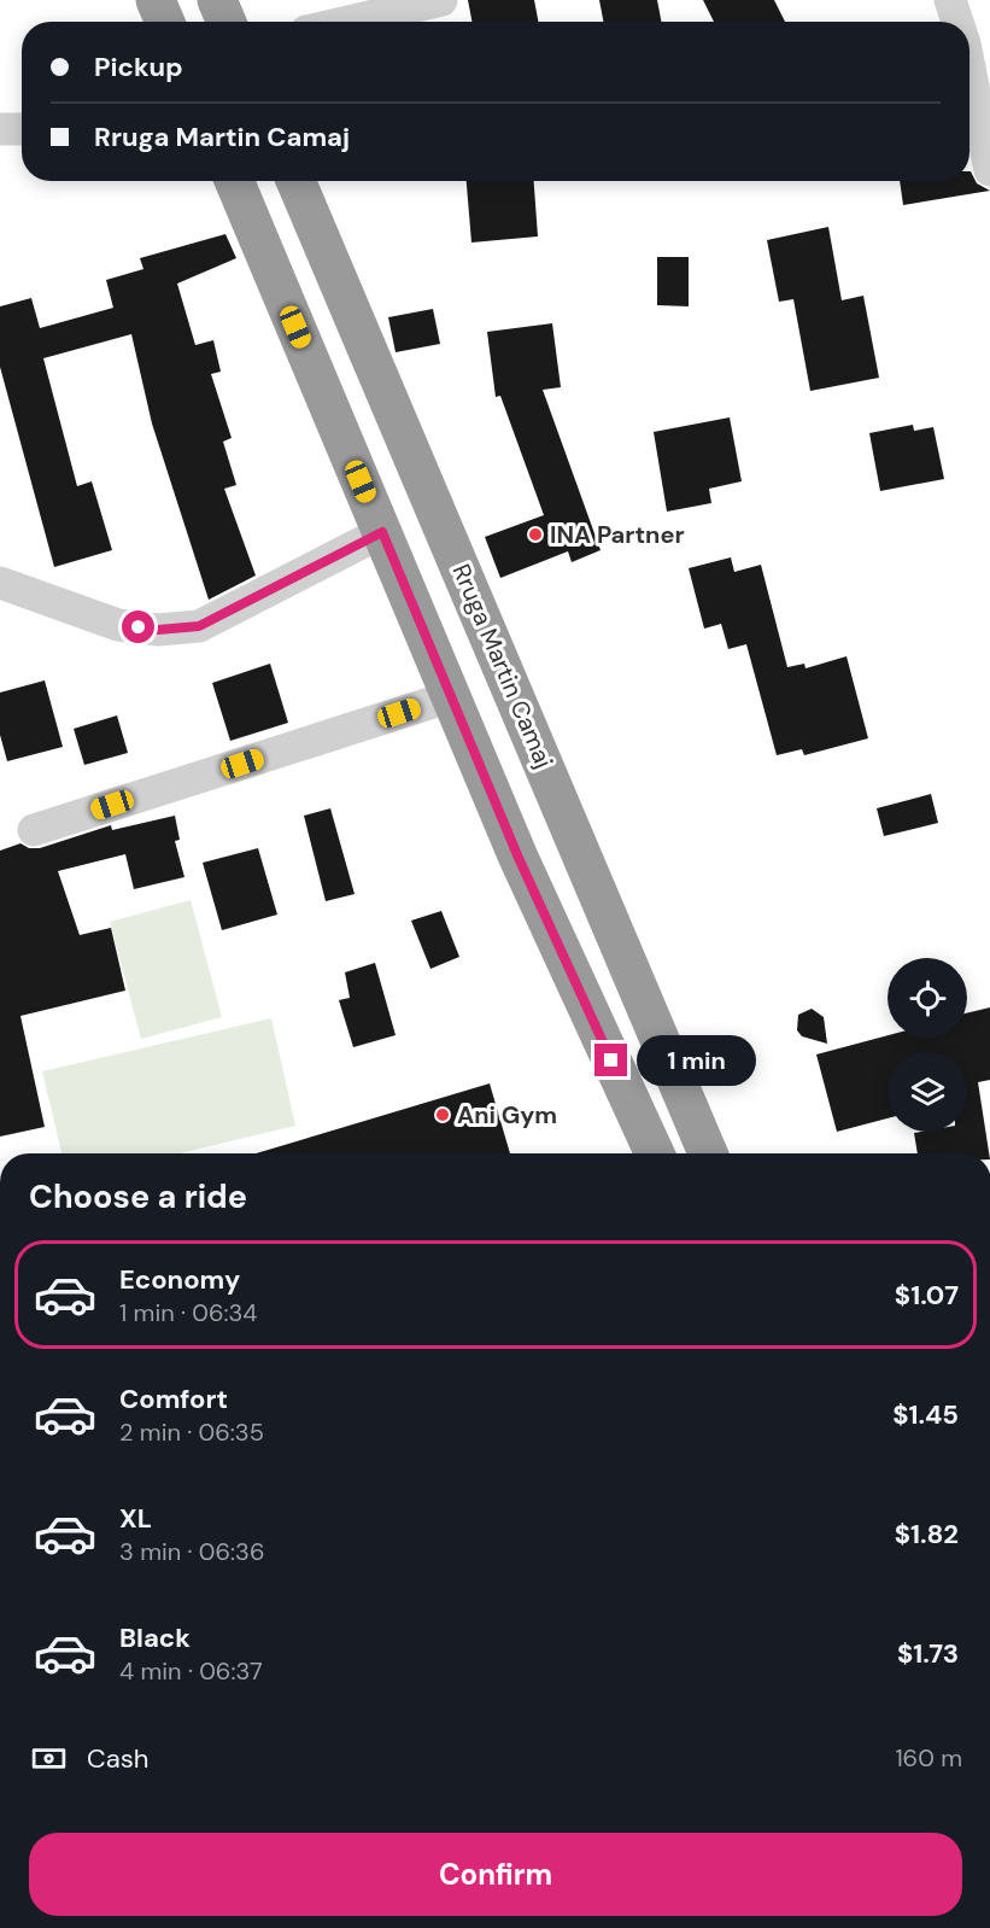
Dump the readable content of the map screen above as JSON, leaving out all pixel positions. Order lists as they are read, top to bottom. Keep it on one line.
{"streets":{"highway":["Rruga Martin Camaj"]},"places":["INA Partner","Ani Gym"],"page":{"banner":["Pickup","Rruga Martin Camaj"],"bubble":"1 min","heading":"Choose a ride","list":[{"name":"Economy","note":"1 min · 06:34","value":"$1.07"},{"name":"Comfort","note":"2 min · 06:35","value":"$1.45"},{"name":"XL","note":"3 min · 06:36","value":"$1.82"},{"name":"Black","note":"4 min · 06:37","value":"$1.73"}],"pay":["Cash","160 m"],"buttons":"Confirm"}}
